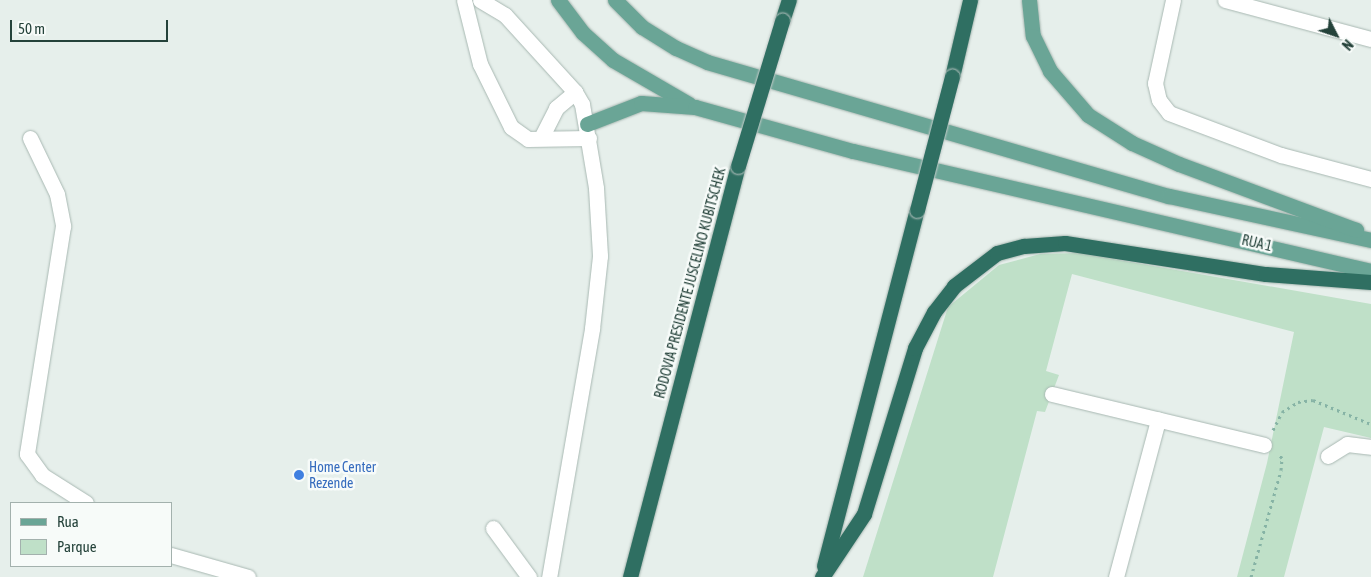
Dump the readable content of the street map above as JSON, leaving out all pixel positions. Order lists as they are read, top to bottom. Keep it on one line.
{"streets":{"highway":["RODOVIA PRESIDENTE JUSCELINO KUBITSCHEK"],"main road":["RUA 1"]},"places":["Home Center Rezende"],"legend":["Rua","Parque"],"scale_bar":"50 m","north":"bottom right"}
